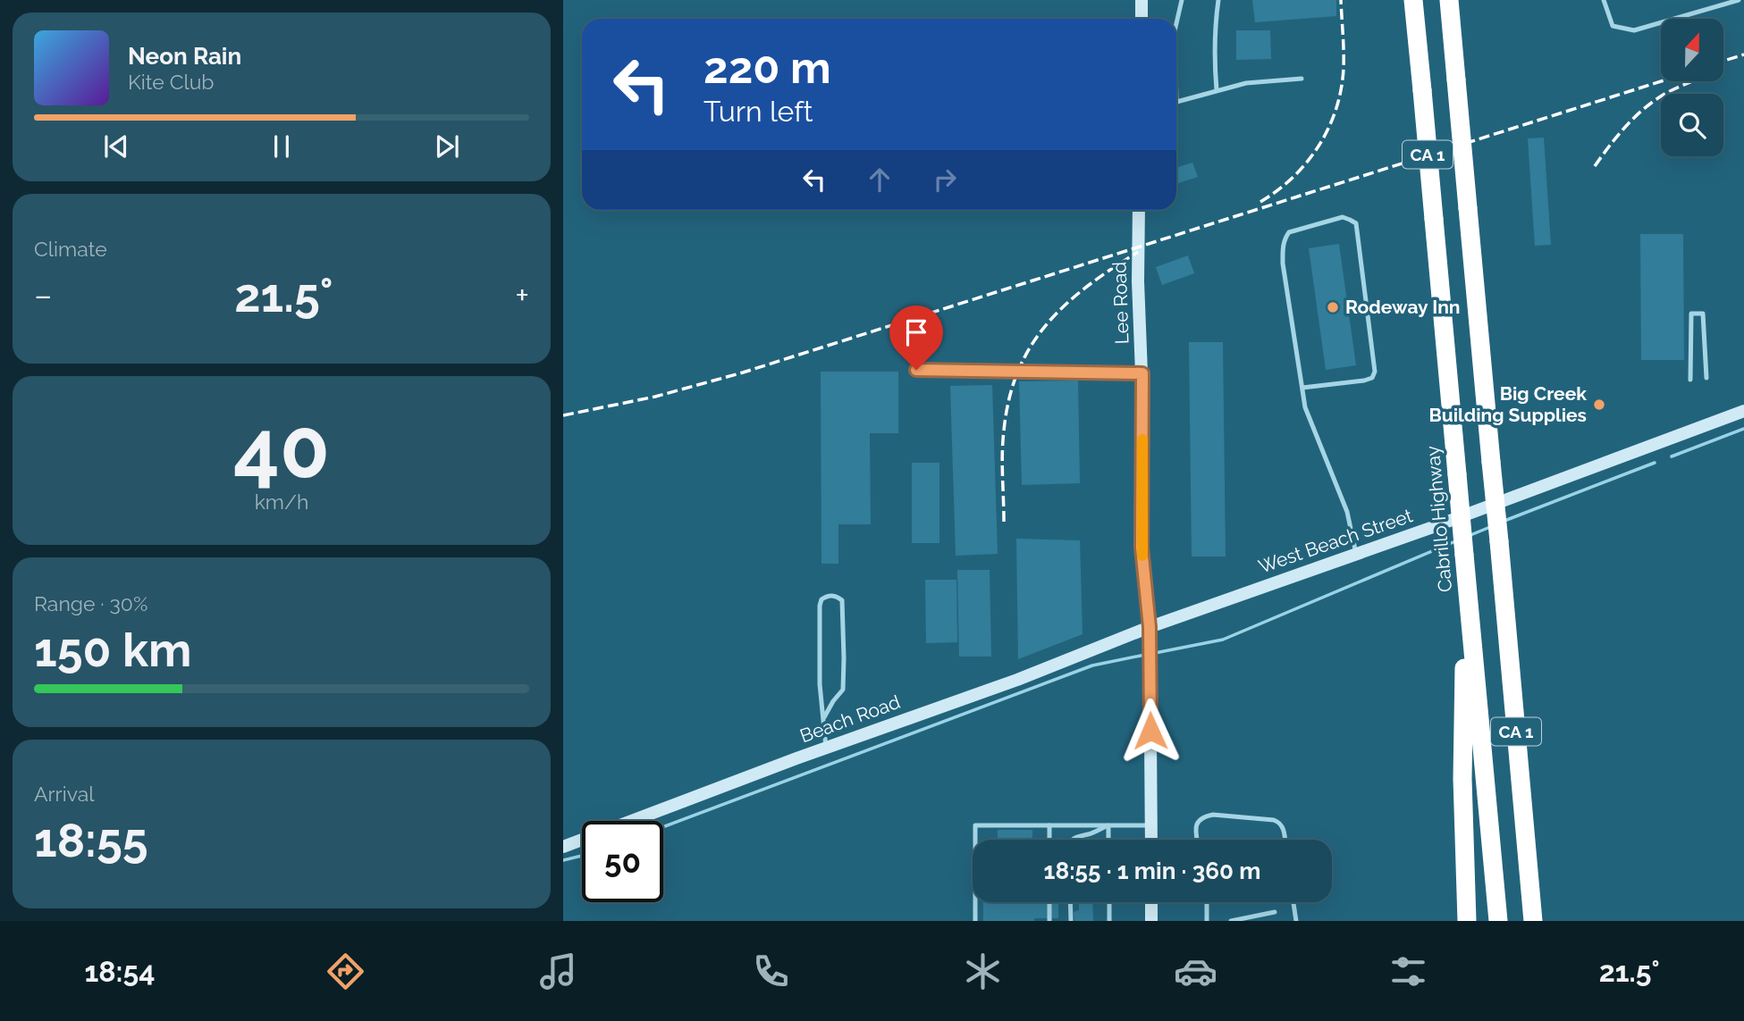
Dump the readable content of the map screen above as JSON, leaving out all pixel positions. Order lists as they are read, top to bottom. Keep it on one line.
{"streets":{"highway":["CA 1","Cabrillo Highway"],"main road":["Lee Road","West Beach Street","Beach Road"]},"crossings":[["Lee Road","West Beach Street"],["Lee Road","Beach Road"],["West Beach Street","Beach Road"]],"places":["Rodeway Inn","Big Creek Building Supplies"],"north":"top","page":{"turn":["220 m","Turn left"],"song":["Neon Rain","Kite Club"],"tile":["Climate",["40","km/h"],["Range · 30%","150 km"],["Arrival","18:55"]],"heat":["−","21.5°","+"],"limit":"50","trip":"18:55 · 1 min · 360 m","tabs":["18:54","21.5°"]}}
